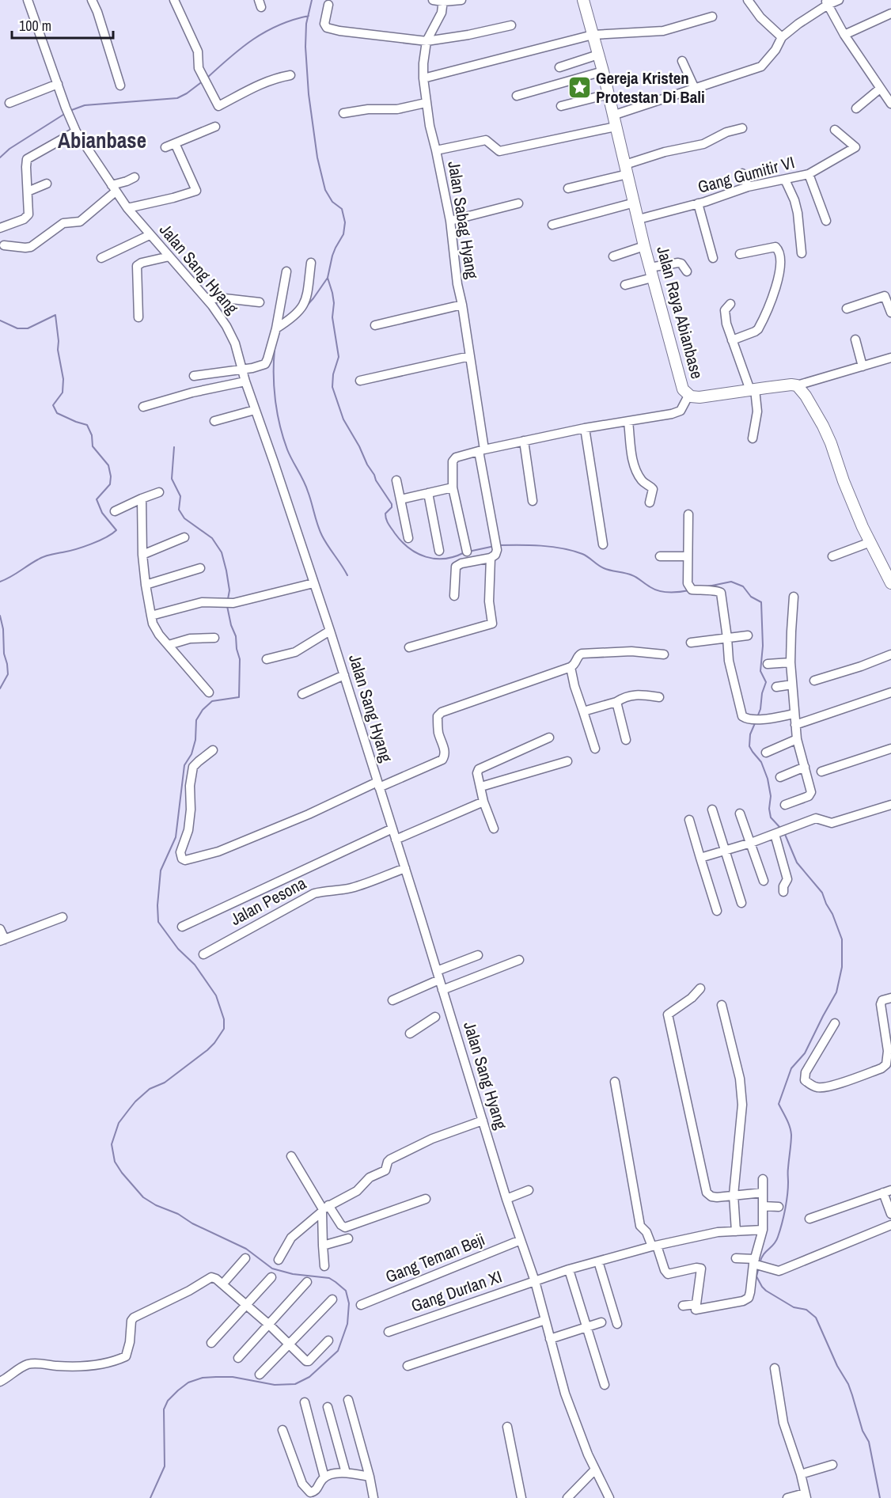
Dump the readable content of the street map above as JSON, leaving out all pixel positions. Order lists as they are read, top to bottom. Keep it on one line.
{"streets":{"main road":["Jalan Raya Abianbase"],"street":["Gang Gumitir VI","Jalan Sabag Hyang","Jalan Sang Hyang","Jalan Pesona","Gang Teman Beji","Gang DurIan XI"]},"crossings":[["Gang Gumitir VI","Jalan Raya Abianbase"],["Jalan Sang Hyang","Jalan Pesona"],["Jalan Sang Hyang","Gang Teman Beji"],["Jalan Sang Hyang","Gang DurIan XI"]],"districts":["Abianbase"],"places":{"place":["Gereja Kristen Protestan Di Bali"]},"scale_bar":"100 m"}
